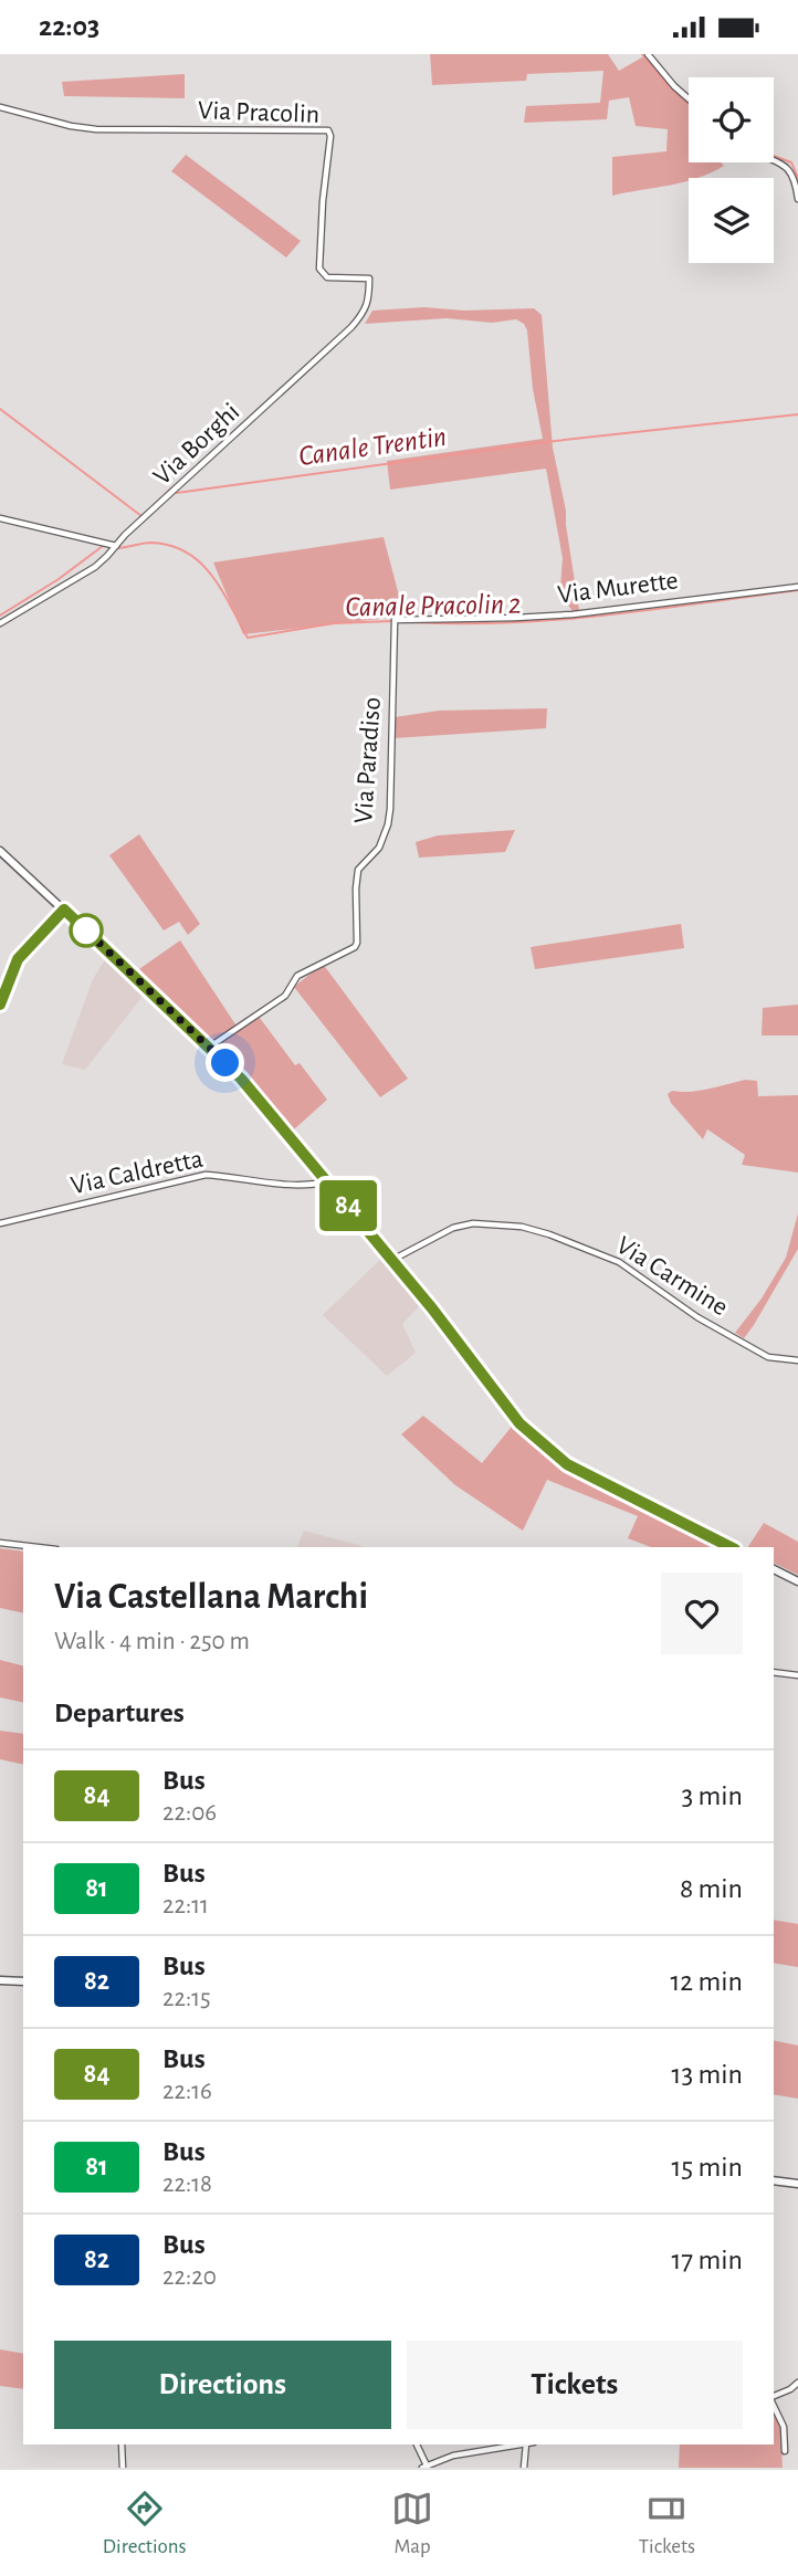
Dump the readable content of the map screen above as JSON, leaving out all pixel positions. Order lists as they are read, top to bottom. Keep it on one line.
{"streets":{"street":["Via Pracolin","Via Borghi","Via Murette","Via Paradiso","Via Caldretta","Via Carmine"]},"crossings":[["Via Pracolin","Via Borghi"],["Via Murette","Via Paradiso"]],"water":["Canale Trentin","Canale Pracolin 2"],"lines":["bus line 84"],"page":{"status":"22:03","on_map":"84","heading":[["Via Castellana Marchi","Walk · 4 min · 250 m"],"Departures"],"list":[{"mark":"84","name":"Bus","note":"22:06","value":"3 min"},{"mark":"81","name":"Bus","note":"22:11","value":"8 min"},{"mark":"82","name":"Bus","note":"22:15","value":"12 min"},{"mark":"84","name":"Bus","note":"22:16","value":"13 min"},{"mark":"81","name":"Bus","note":"22:18","value":"15 min"},{"mark":"82","name":"Bus","note":"22:20","value":"17 min"}],"buttons":["Directions","Tickets"],"tabs":["Directions","Map","Tickets"]}}
